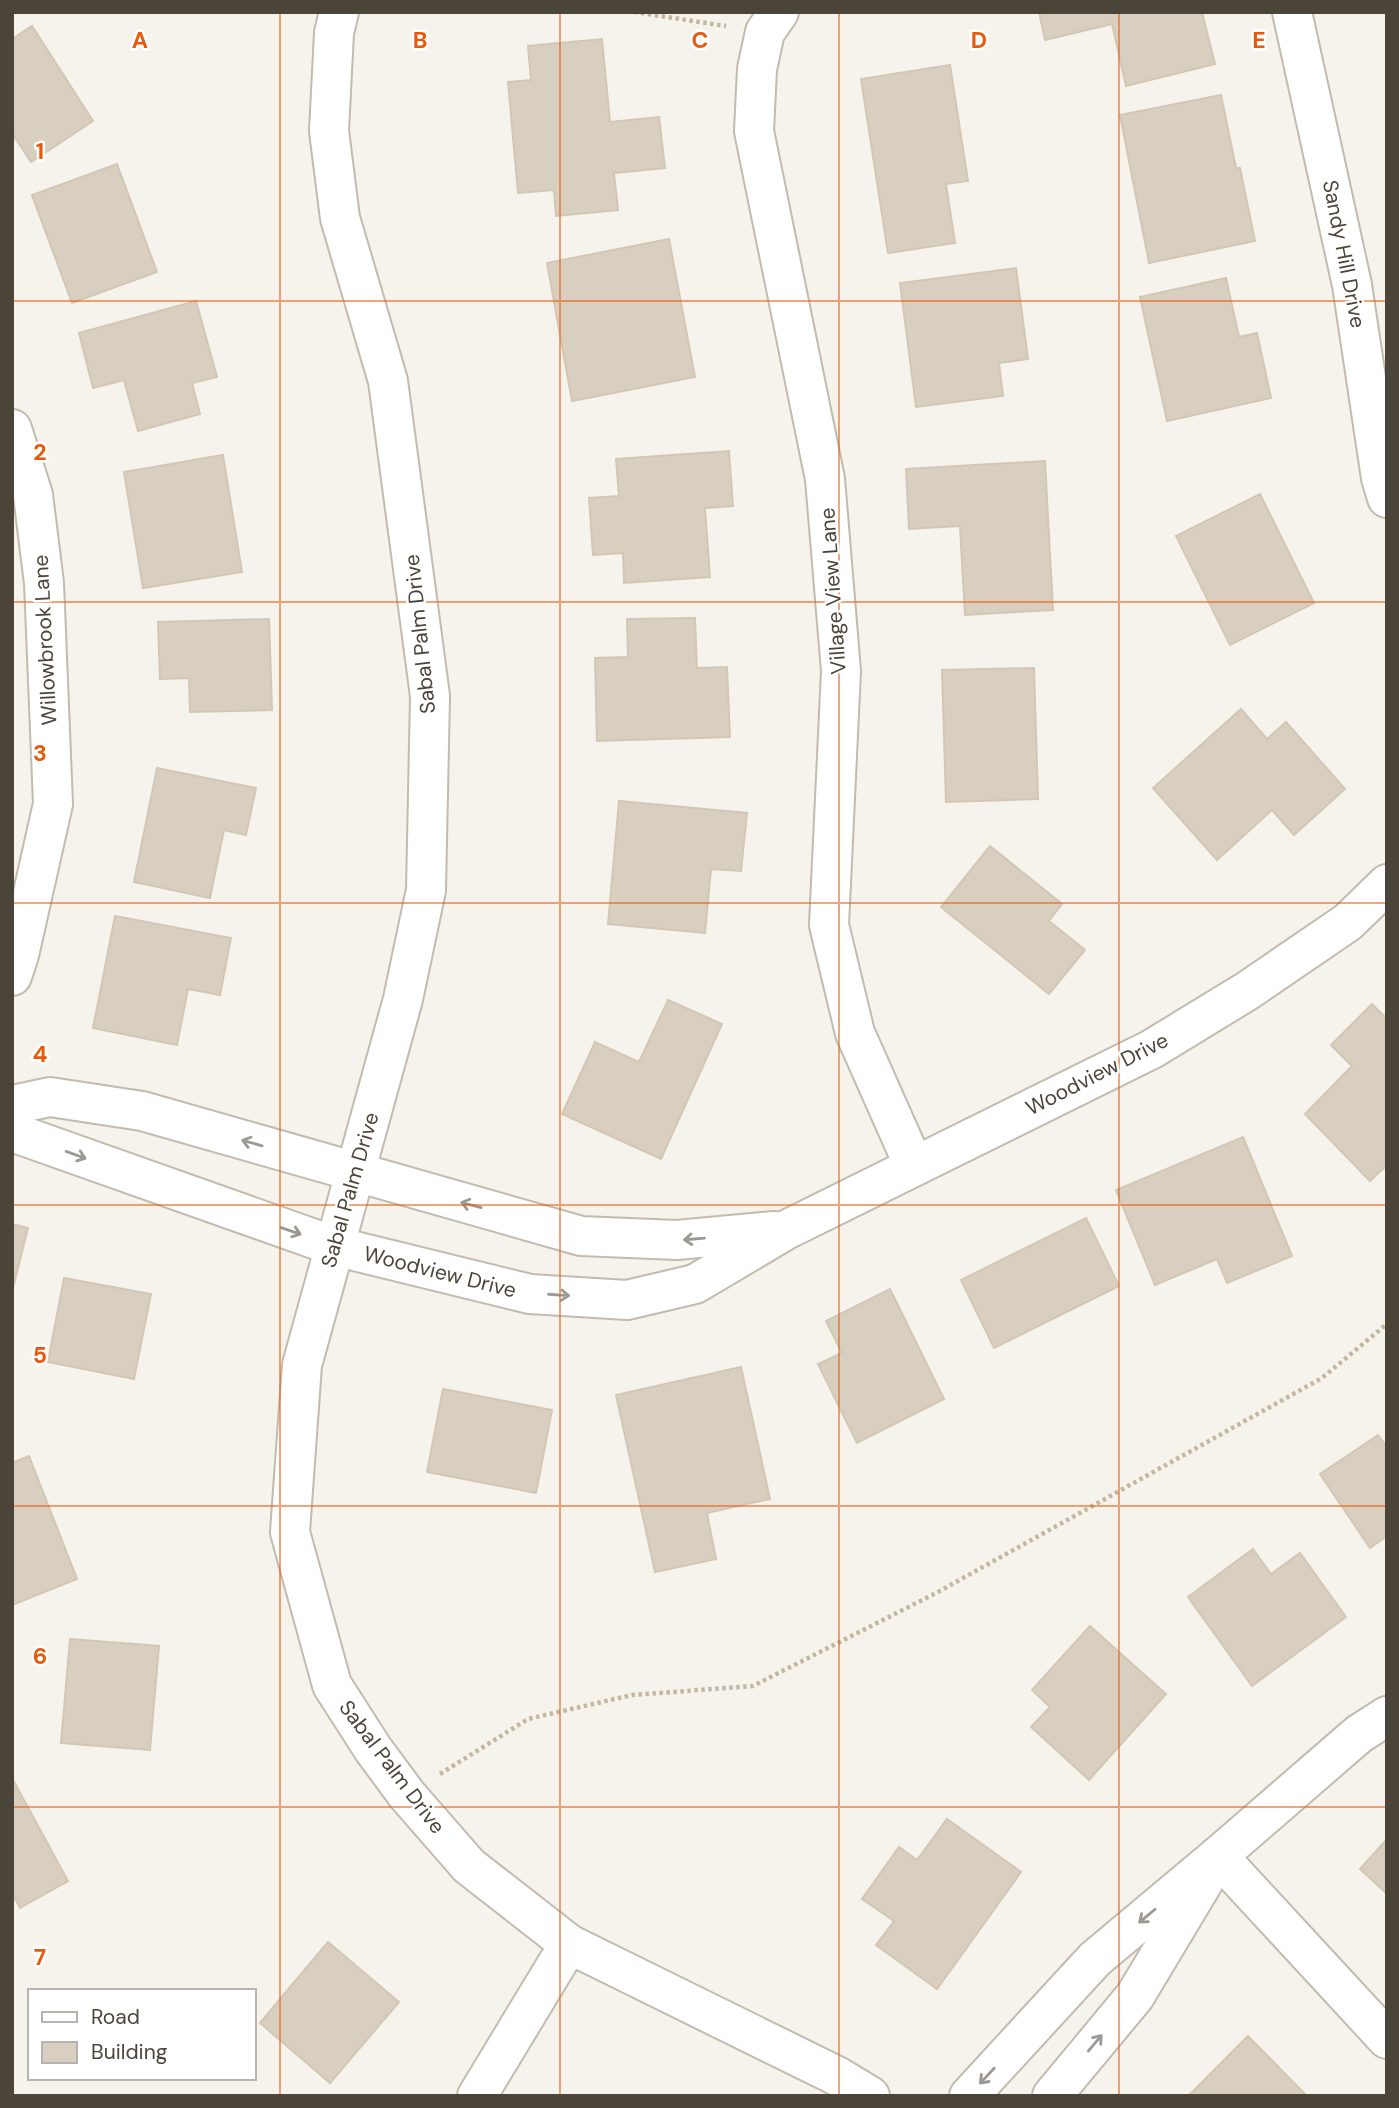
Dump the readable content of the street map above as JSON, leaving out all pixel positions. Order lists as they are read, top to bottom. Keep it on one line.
{"streets":{"street":["Sandy Hill Drive","Village View Lane","Sabal Palm Drive","Willowbrook Lane","Woodview Drive"]},"crossings":[["Village View Lane","Woodview Drive"],["Sabal Palm Drive","Woodview Drive"]],"legend":["Road","Building"],"grid":{"columns":["A","B","C","D","E"],"rows":["1","2","3","4","5","6","7"]}}
